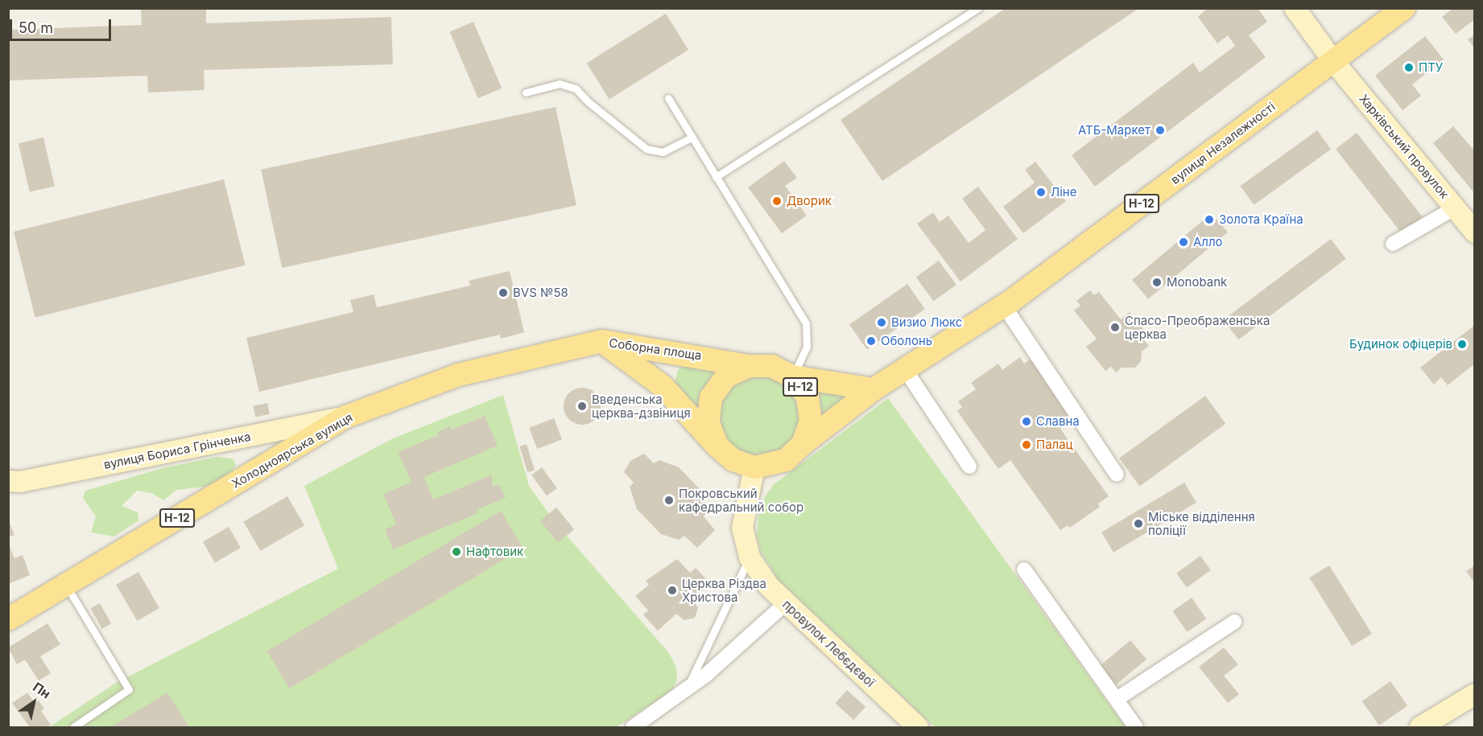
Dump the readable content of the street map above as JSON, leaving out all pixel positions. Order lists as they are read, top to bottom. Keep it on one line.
{"streets":{"main road":["вулиця Незалежності","Н-12","Соборна площа","Холодноярська вулиця"],"street":["Харківський провулок","вулиця Бориса Грінченка","провулок Лебєдєвої"]},"crossings":[["вулиця Незалежності","Харківський провулок"],["вулиця Незалежності","Соборна площа"],["Соборна площа","Холодноярська вулиця"],["Соборна площа","провулок Лебєдєвої"],["вулиця Бориса Грінченка","Холодноярська вулиця"]],"places":["ПТУ","АТБ-Маркет","Ліне","Дворик","Золота Країна","Алло","Monobank","BVS №58","Визио Люкс","Спасо-Преображенська церква","Оболонь","Будинок офіцерів","Введенська церква-дзвіниця","Славна","Палац","Покровський кафедральний собор","Міське відділення поліції","Нафтовик","Церква Різдва Христова"],"scale_bar":"50 m","north":"top right"}
